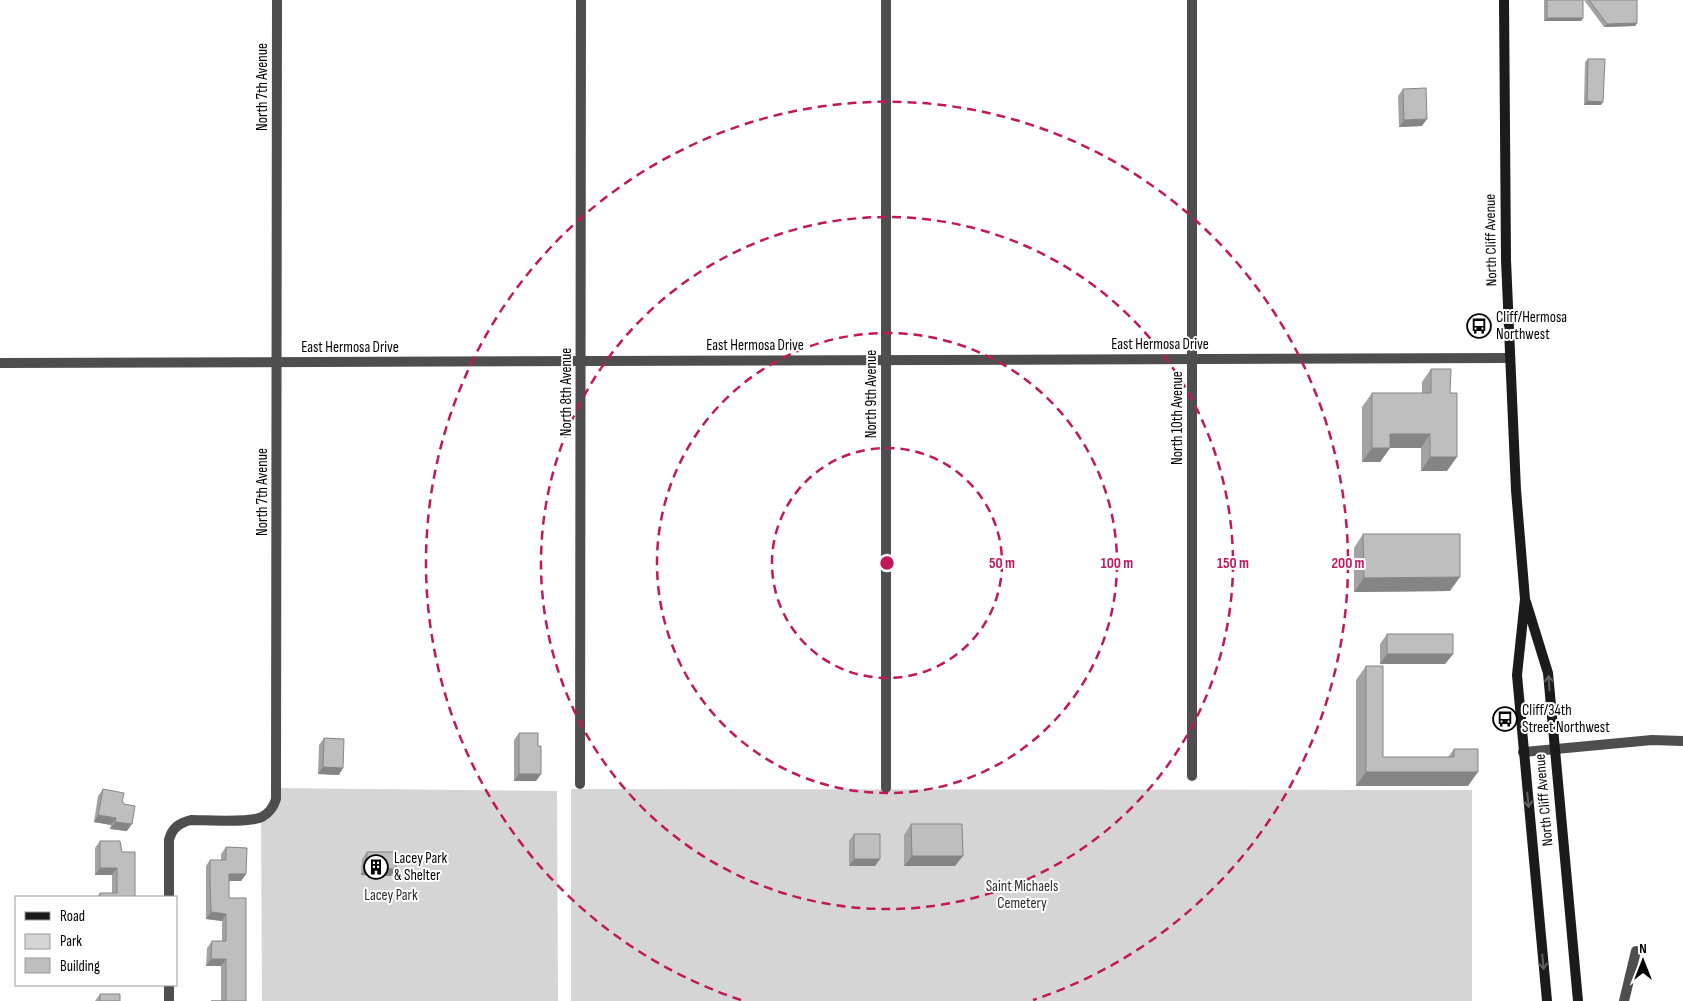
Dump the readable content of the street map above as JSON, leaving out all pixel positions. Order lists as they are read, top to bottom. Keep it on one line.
{"streets":{"main road":["North Cliff Avenue"],"street":["North 7th Avenue","East Hermosa Drive","North 8th Avenue","North 9th Avenue","North 10th Avenue"]},"crossings":[["North 7th Avenue","East Hermosa Drive"],["North Cliff Avenue","East Hermosa Drive"],["East Hermosa Drive","North 8th Avenue"],["East Hermosa Drive","North 9th Avenue"],["East Hermosa Drive","North 10th Avenue"]],"parks":["Saint Michaels Cemetery","Lacey Park"],"places":{"bus stop":["Cliff/Hermosa Northwest","Cliff/34th Street Northwest"],"building":["Lacey Park & Shelter"]},"legend":["Road","Park","Building"],"north":"top","rings":["50 m","100 m","150 m","200 m"]}
